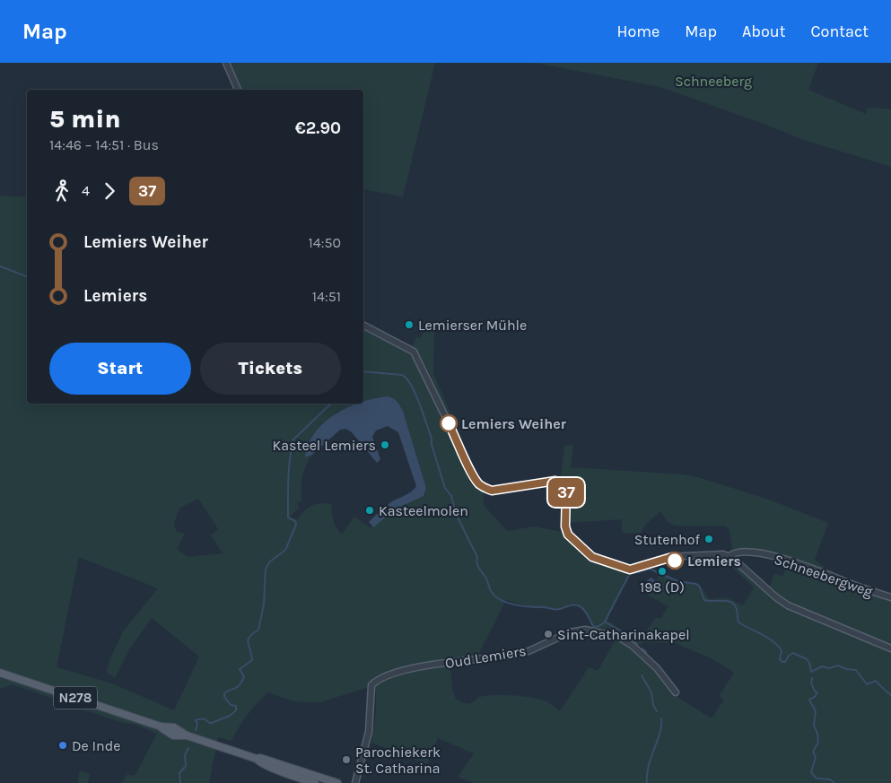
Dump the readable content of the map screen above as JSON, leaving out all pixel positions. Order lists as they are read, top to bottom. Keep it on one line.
{"streets":{"main road":["N278"],"street":["Schneebergweg","Oud Lemiers"]},"parks":["Schneeberg"],"places":["Lemierser Mühle","Lemiers Weiher","Kasteel Lemiers","Kasteelmolen","Stutenhof","Lemiers","198 (D)","Sint-Catharinakapel","De Inde","Parochiekerk St. Catharina"],"lines":["bus line 37"],"page":{"header":"Map","nav":["Home","Map","About","Contact"],"on_map":"37","heading":["5 min","14:46 – 14:51 · Bus","€2.90"],"legs":["4","37"],"list":[{"name":"Lemiers Weiher","value":"14:50"},{"name":"Lemiers","value":"14:51"}],"buttons":["Start","Tickets"]}}
